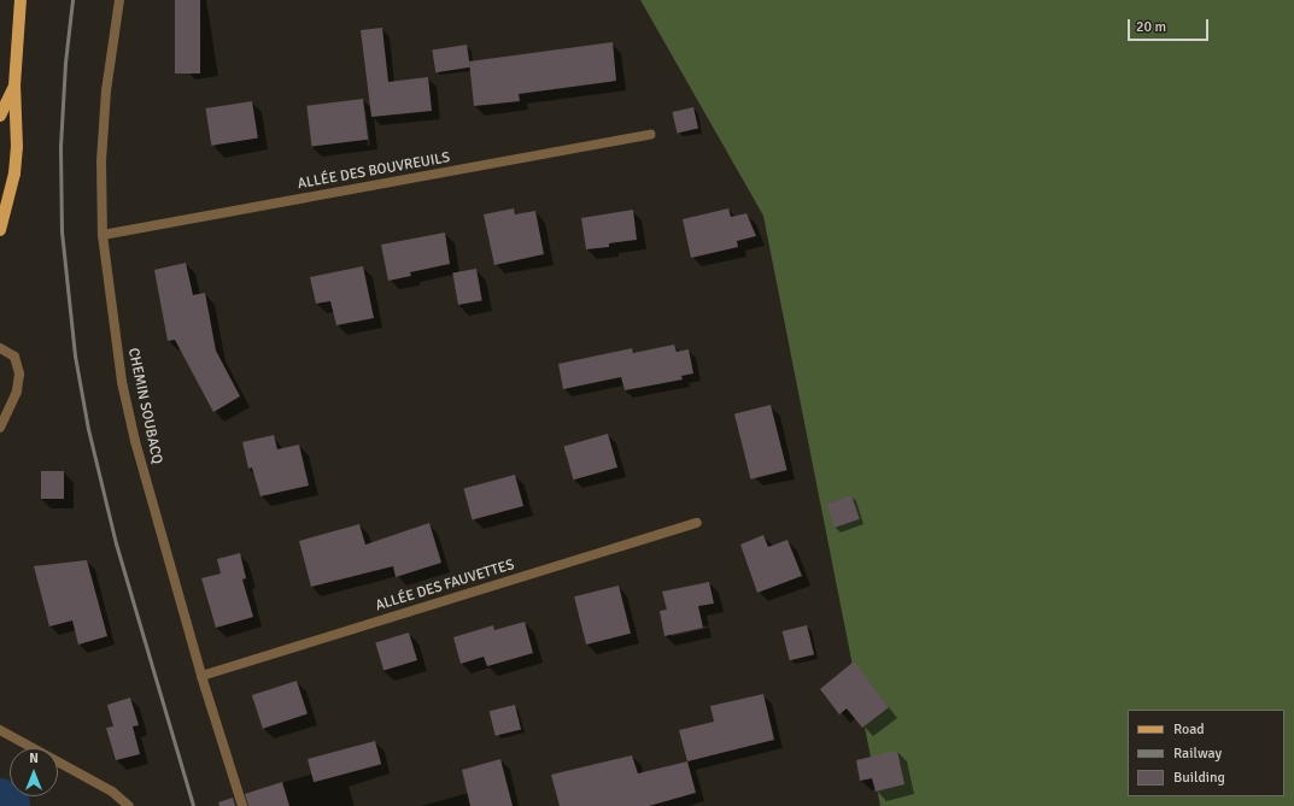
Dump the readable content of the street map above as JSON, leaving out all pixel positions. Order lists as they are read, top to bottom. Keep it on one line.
{"streets":{"street":["ALLÉE DES BOUVREUILS","CHEMIN SOUBACQ","ALLÉE DES FAUVETTES"]},"crossings":[["ALLÉE DES BOUVREUILS","CHEMIN SOUBACQ"],["CHEMIN SOUBACQ","ALLÉE DES FAUVETTES"]],"legend":["Road","Railway","Building"],"scale_bar":"20 m","north":"top"}
